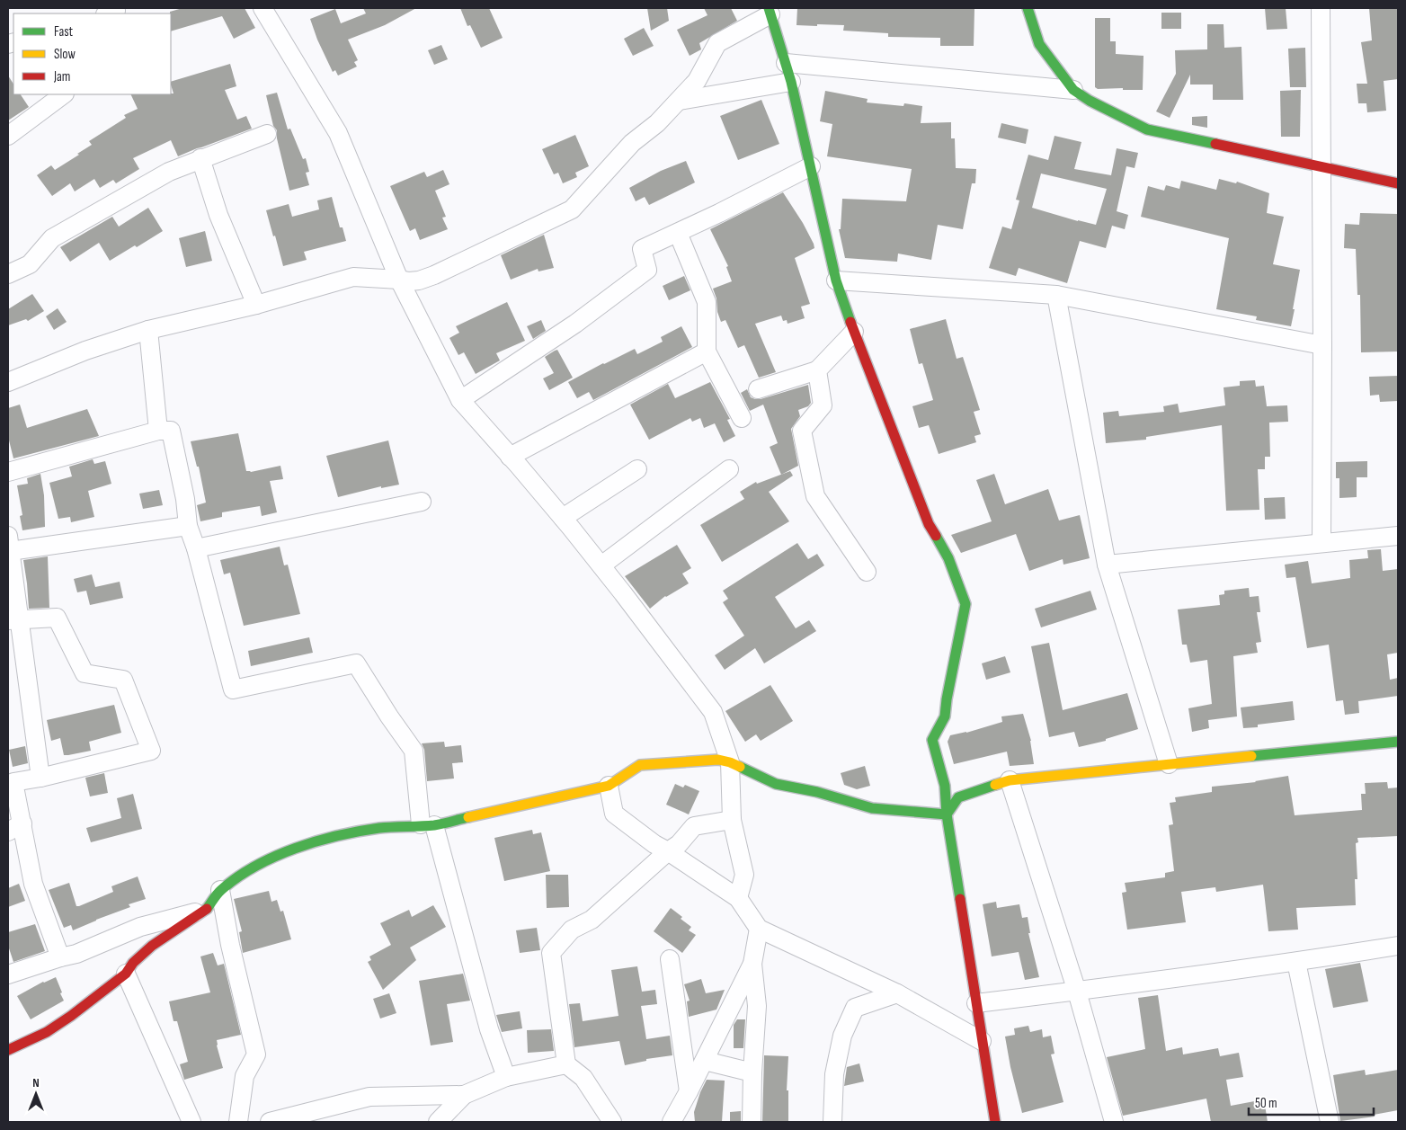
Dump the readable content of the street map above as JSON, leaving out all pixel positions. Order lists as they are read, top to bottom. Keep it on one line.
{"legend":["Fast","Slow","Jam"],"scale_bar":"50 m","north":"top"}
